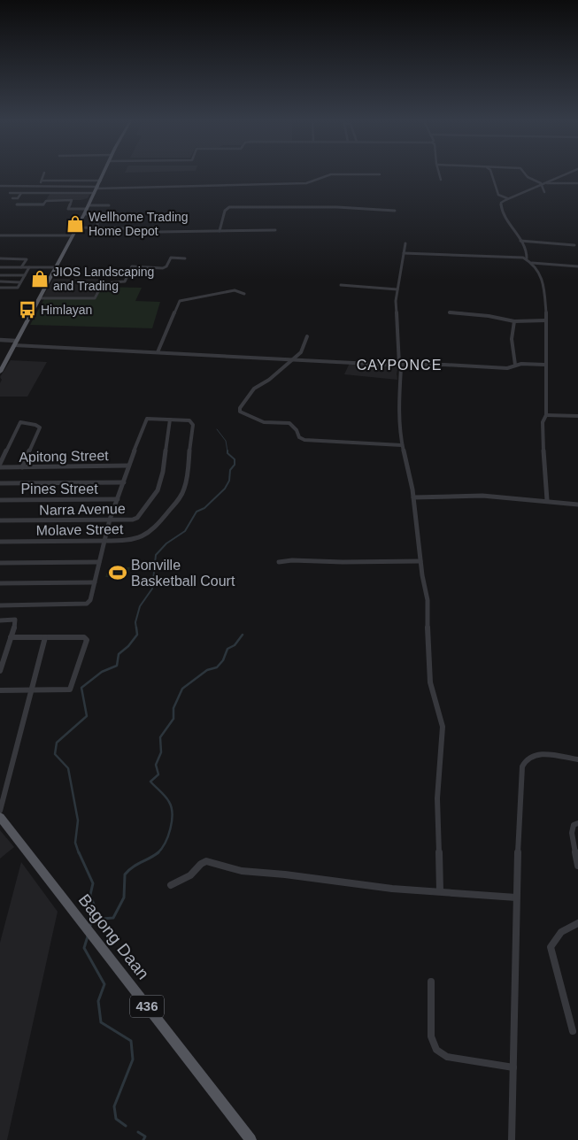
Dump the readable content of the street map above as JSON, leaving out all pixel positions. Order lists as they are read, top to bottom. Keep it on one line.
{"streets":{"main road":["Bagong Daan","436"],"street":["Apitong Street","Pines Street","Narra Avenue","Molave Street"]},"crossings":[["Apitong Street","Molave Street"],["Narra Avenue","Molave Street"]],"districts":["CAYPONCE"],"places":{"shop":["Wellhome Trading Home Depot","JIOS Landscaping and Trading"],"bus stop":["Himlayan"],"sports":["Bonville Basketball Court"]}}
